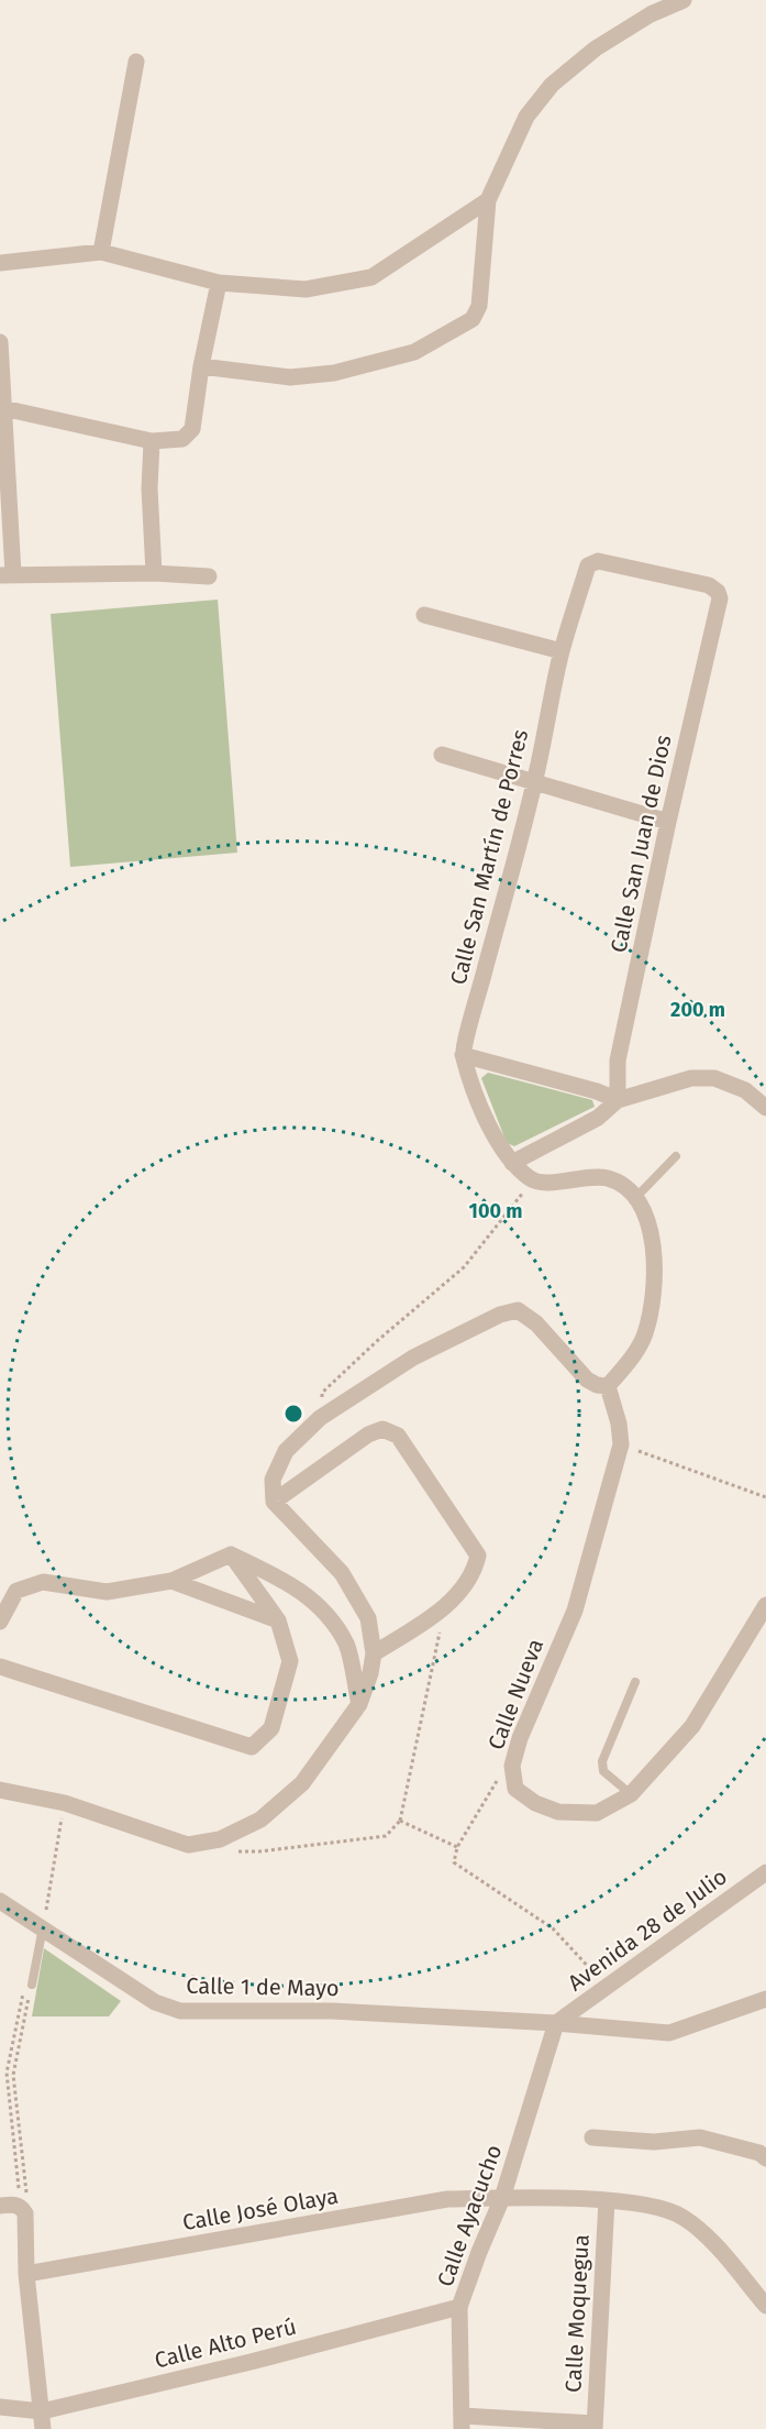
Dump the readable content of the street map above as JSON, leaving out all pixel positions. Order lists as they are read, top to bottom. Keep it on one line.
{"streets":{"street":["Calle San Juan de Dios","Calle San Martín de Porres","Calle Nueva","Avenida 28 de Julio","Calle 1 de Mayo","Calle José Olaya","Calle Ayacucho","Calle Moquegua","Calle Alto Perú"]},"crossings":[["Calle San Juan de Dios","Calle San Martín de Porres"],["Avenida 28 de Julio","Calle 1 de Mayo"],["Avenida 28 de Julio","Calle Ayacucho"],["Calle 1 de Mayo","Calle Ayacucho"],["Calle José Olaya","Calle Ayacucho"],["Calle Ayacucho","Calle Alto Perú"]],"rings":["200 m","100 m"]}
